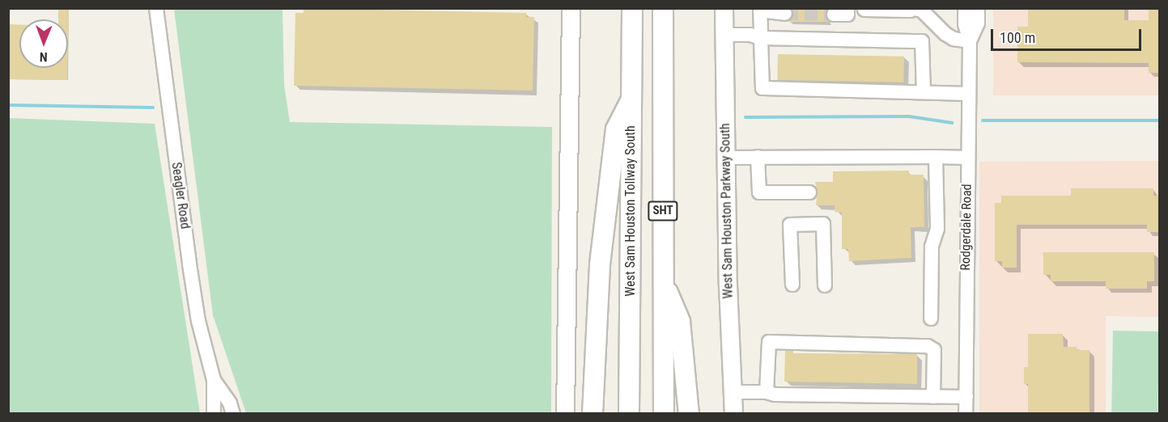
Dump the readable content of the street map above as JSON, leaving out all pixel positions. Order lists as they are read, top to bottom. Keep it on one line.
{"streets":{"highway":["West Sam Houston Tollway South","SHT"],"main road":["West Sam Houston Parkway South"],"street":["Seagler Road","Rodgerdale Road"]},"scale_bar":"100 m","north":"bottom"}
